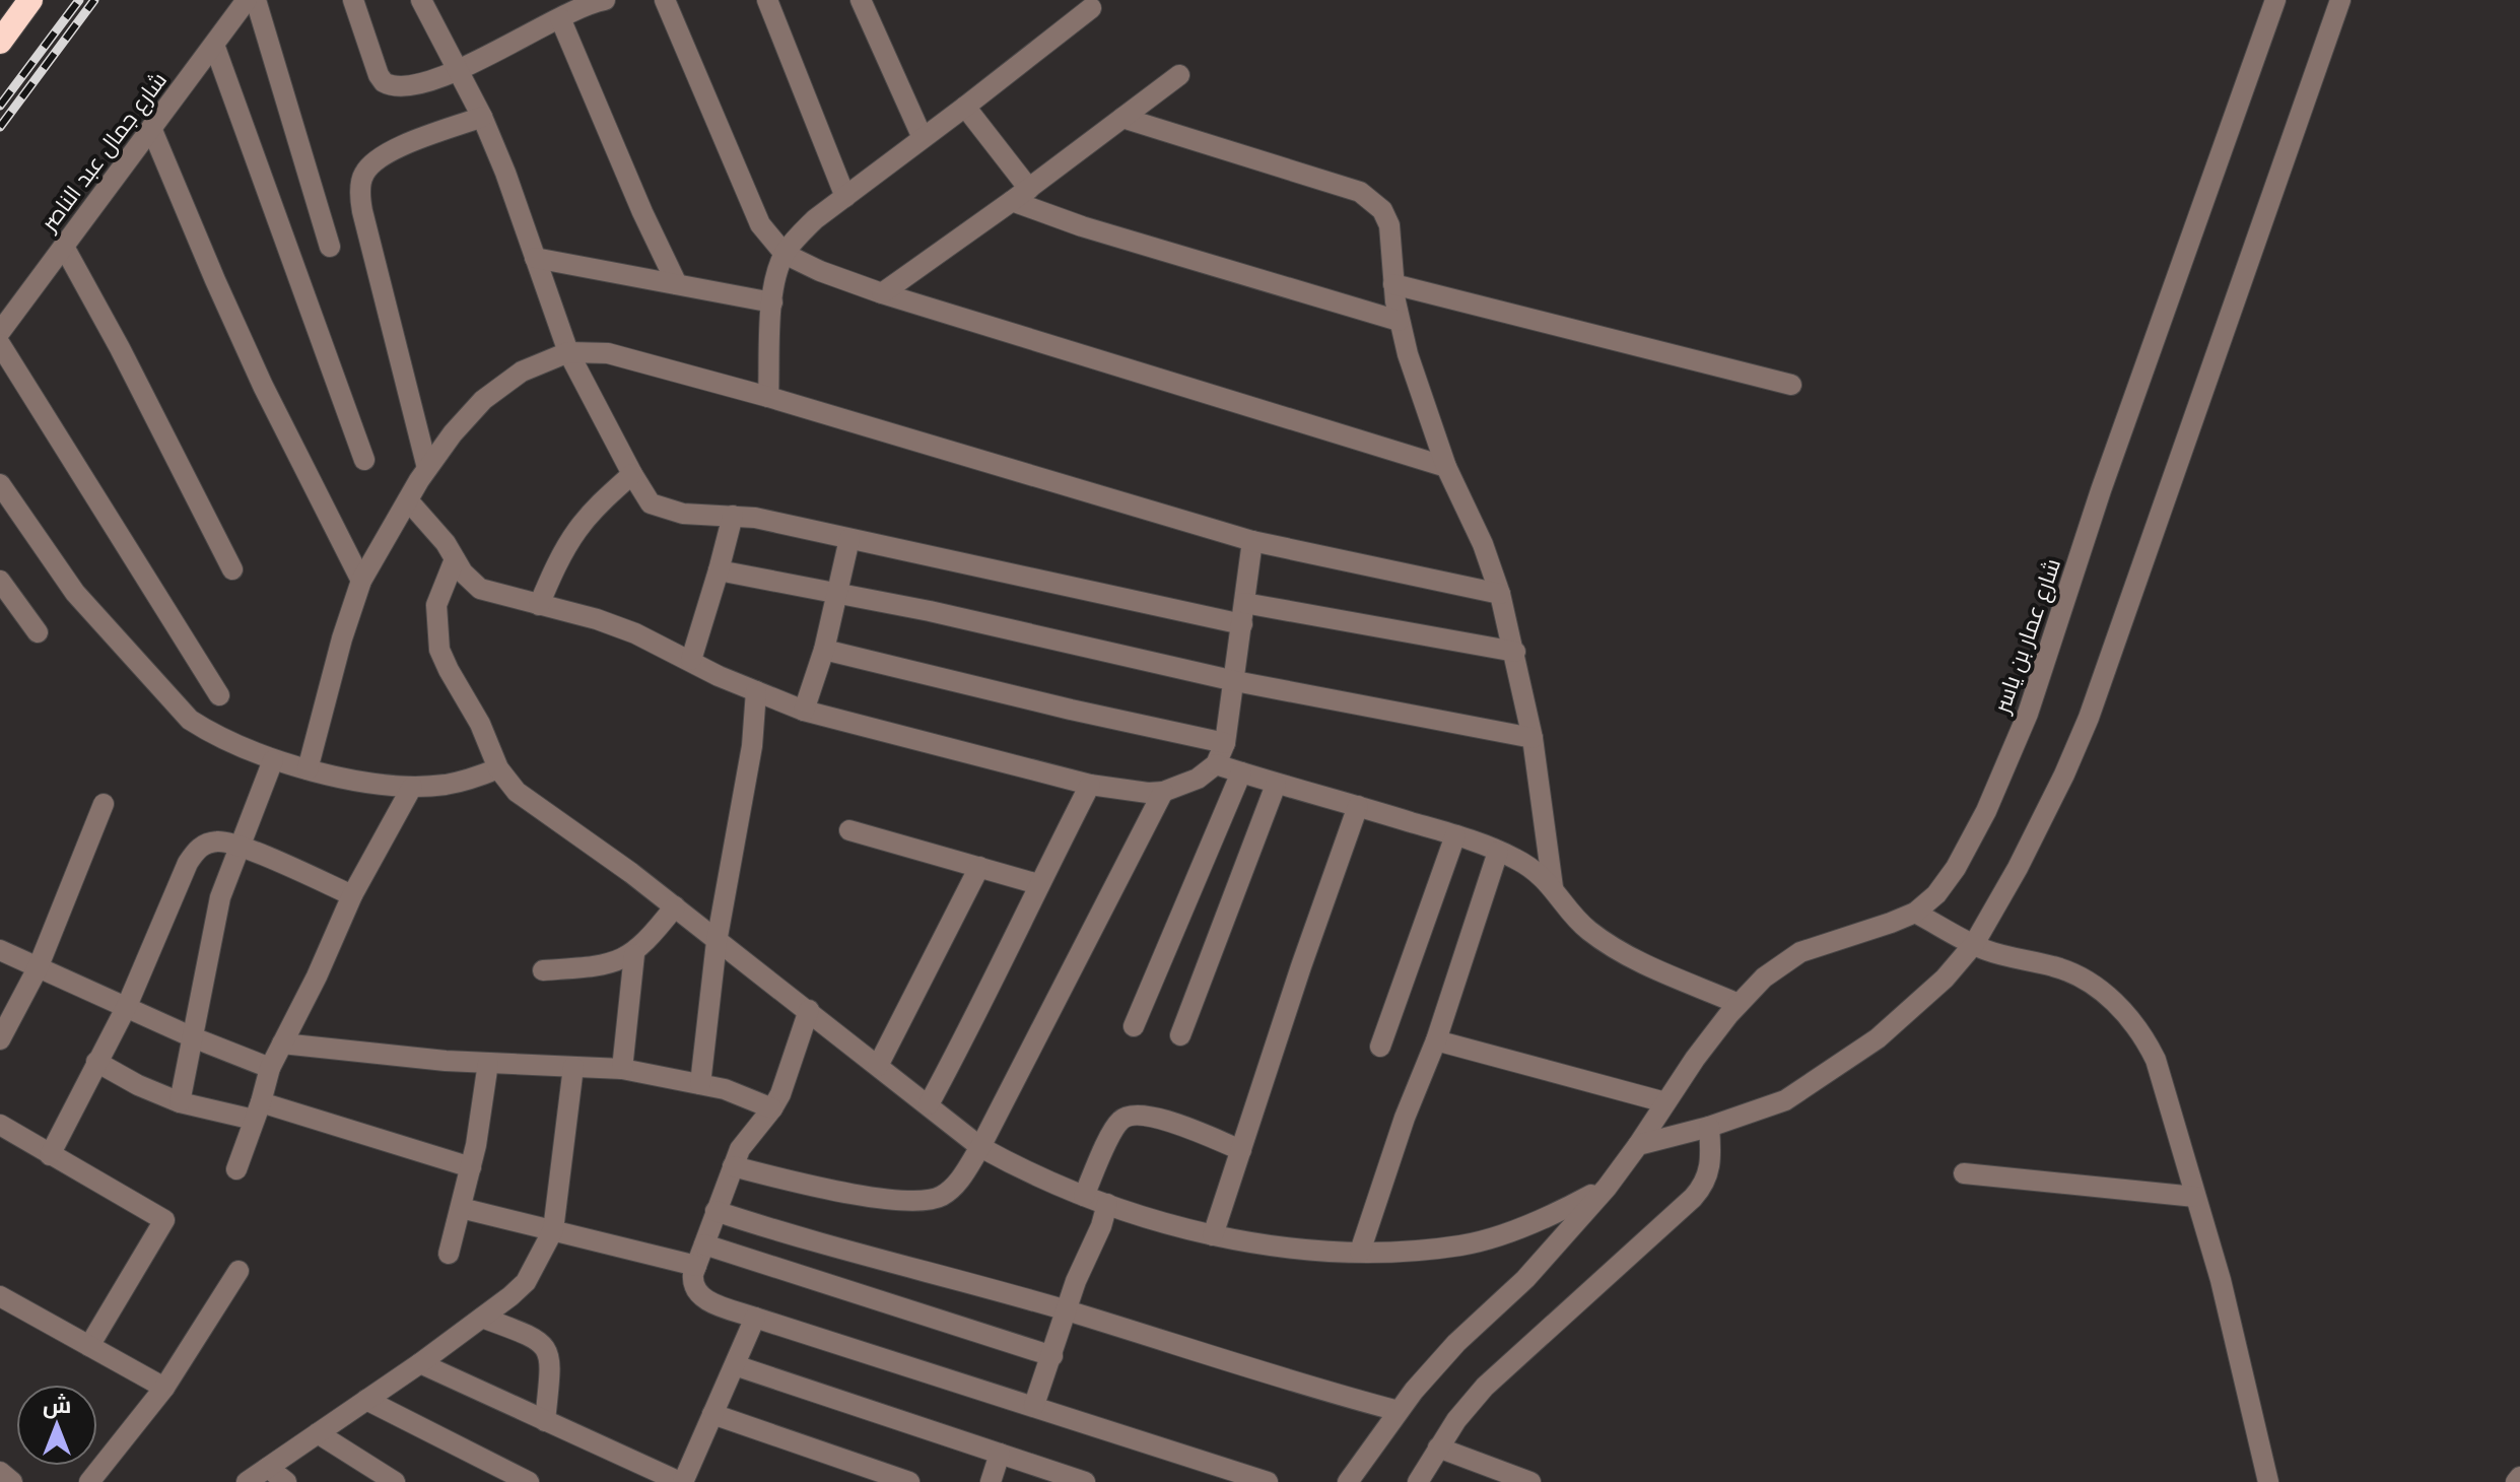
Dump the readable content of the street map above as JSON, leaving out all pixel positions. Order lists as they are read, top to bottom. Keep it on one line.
{"streets":{"street":["شارع جمال عبد الناصر","شارع عمار بن ياسر"]},"north":"top"}
